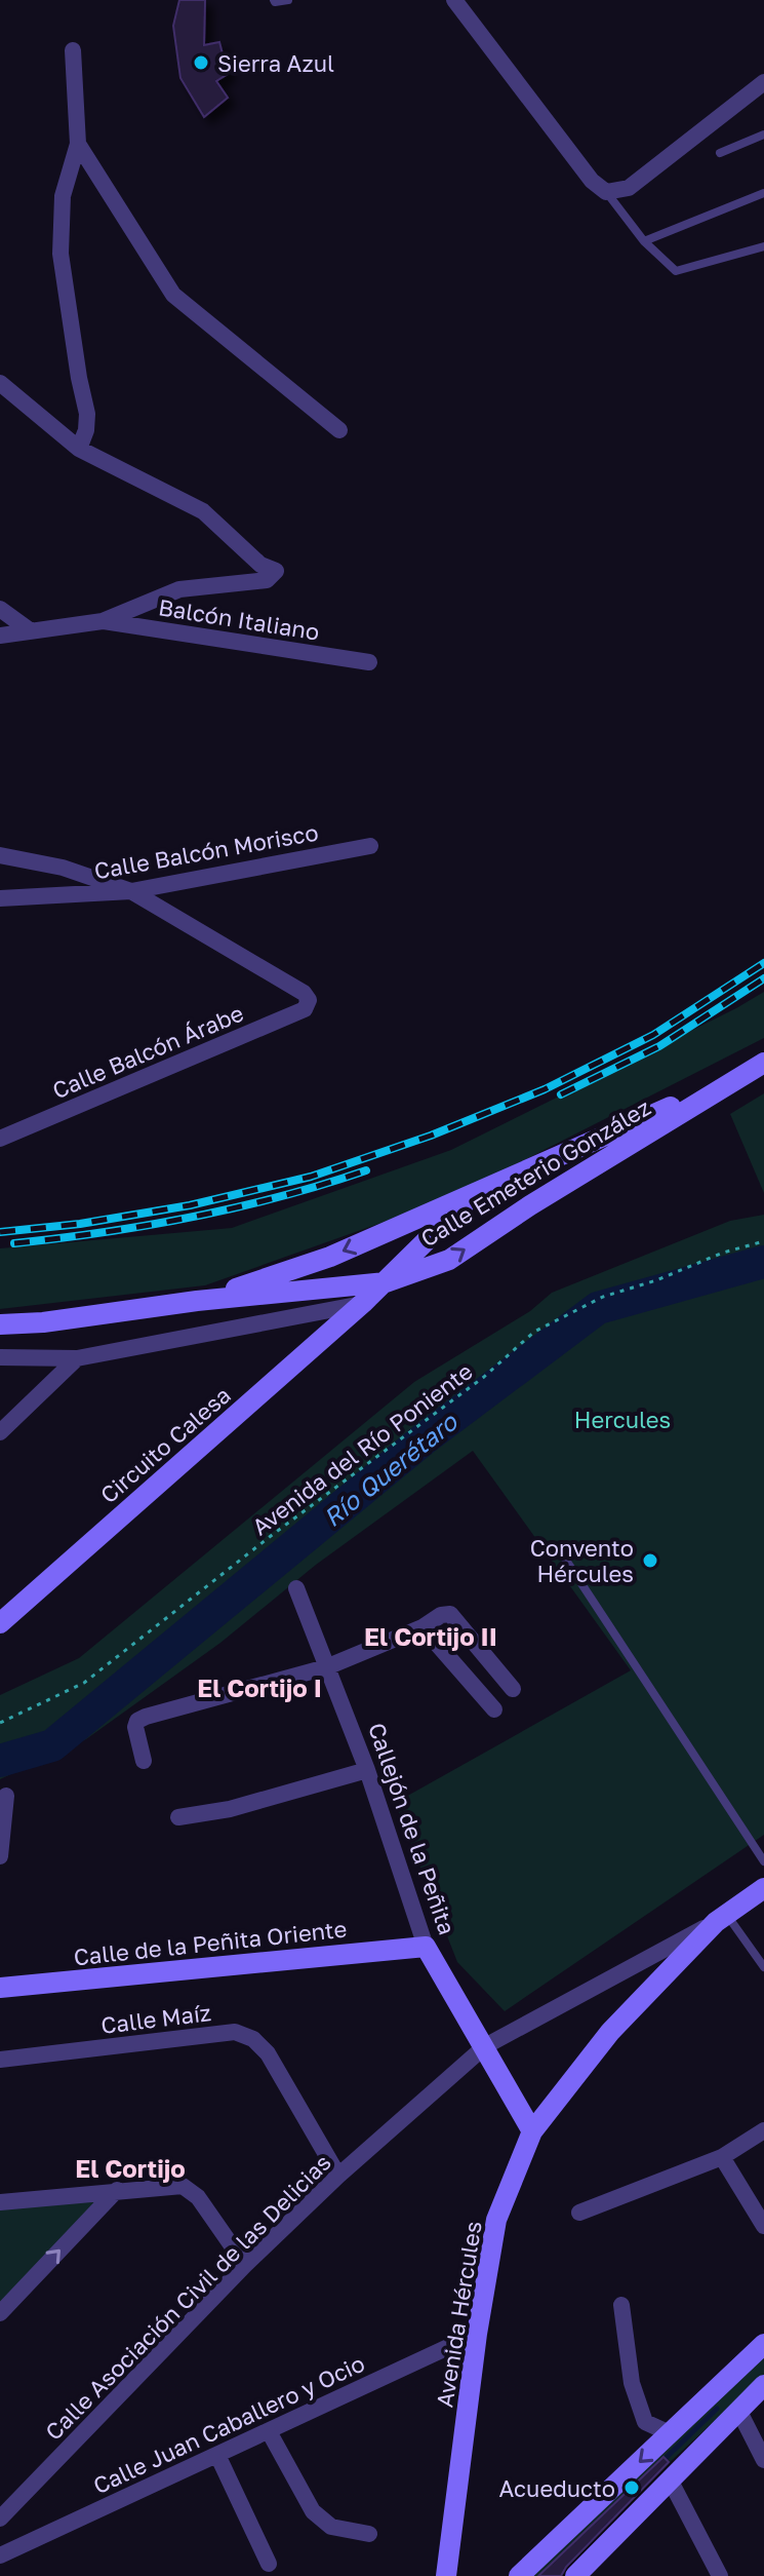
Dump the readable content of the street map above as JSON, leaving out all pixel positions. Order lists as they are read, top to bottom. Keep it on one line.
{"streets":{"main road":["Calle Emeterio González","Circuito Calesa","Callejón de la Peñita","Calle de la Peñita Oriente","Avenida Hércules"],"street":["Balcón Italiano","Calle Balcón Morisco","Calle Balcón Árabe","Calle Maíz","Calle Asociación Civil de las Delicias","Calle Juan Caballero y Ocio"],"path":["Avenida del Río Poniente"]},"crossings":[["Calle Balcón Morisco","Calle Balcón Árabe"],["Calle Emeterio González","Circuito Calesa"],["Callejón de la Peñita","Calle de la Peñita Oriente"],["Callejón de la Peñita","Calle Asociación Civil de las Delicias"],["Callejón de la Peñita","Avenida Hércules"],["Calle Maíz","Calle Asociación Civil de las Delicias"],["Calle Asociación Civil de las Delicias","Avenida Hércules"],["Avenida Hércules","Calle Juan Caballero y Ocio"]],"districts":["El Cortijo II","El Cortijo I","El Cortijo"],"water":["Río Querétaro"],"parks":["Hercules"],"places":["Sierra Azul","Convento Hércules","Acueducto"]}
